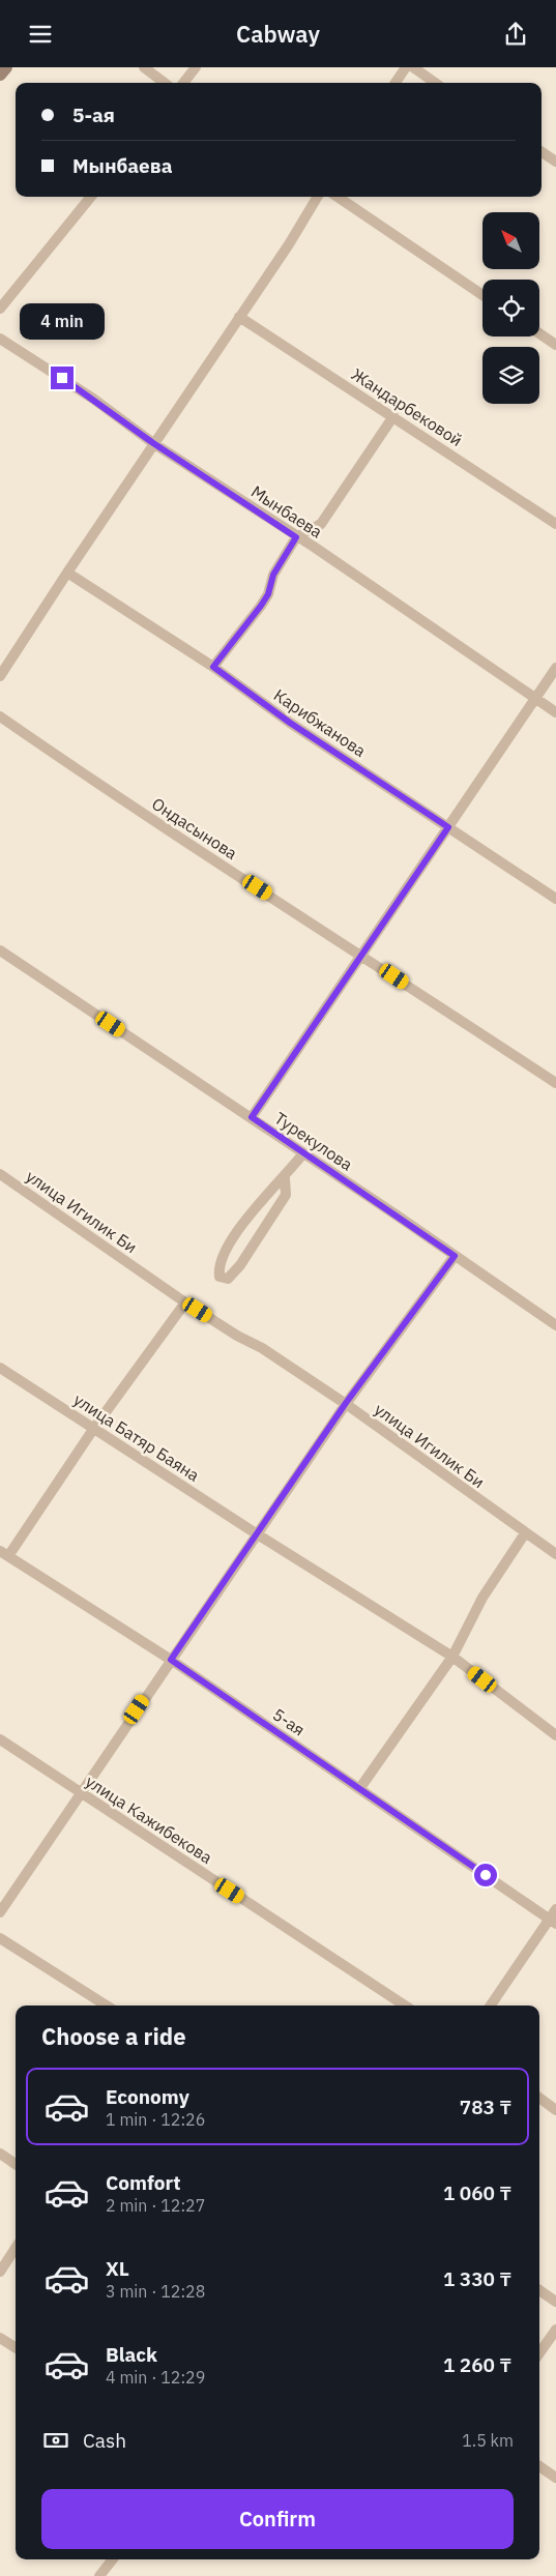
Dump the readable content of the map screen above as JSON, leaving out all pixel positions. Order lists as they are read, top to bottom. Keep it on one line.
{"streets":{"street":["Жандарбековой","Мынбаева","Карибжанова","Ондасынова","Турекулова","улица Игилик Би","улица Батяр Баяна","5-ая","улица Кажибекова"]},"north":"top left","page":{"header":"Cabway","banner":["5-ая","Мынбаева"],"bubble":"4 min","heading":"Choose a ride","list":[{"name":"Economy","note":"1 min · 12:26","value":"783 ₸"},{"name":"Comfort","note":"2 min · 12:27","value":"1 060 ₸"},{"name":"XL","note":"3 min · 12:28","value":"1 330 ₸"},{"name":"Black","note":"4 min · 12:29","value":"1 260 ₸"}],"pay":["Cash","1.5 km"],"buttons":"Confirm"}}
